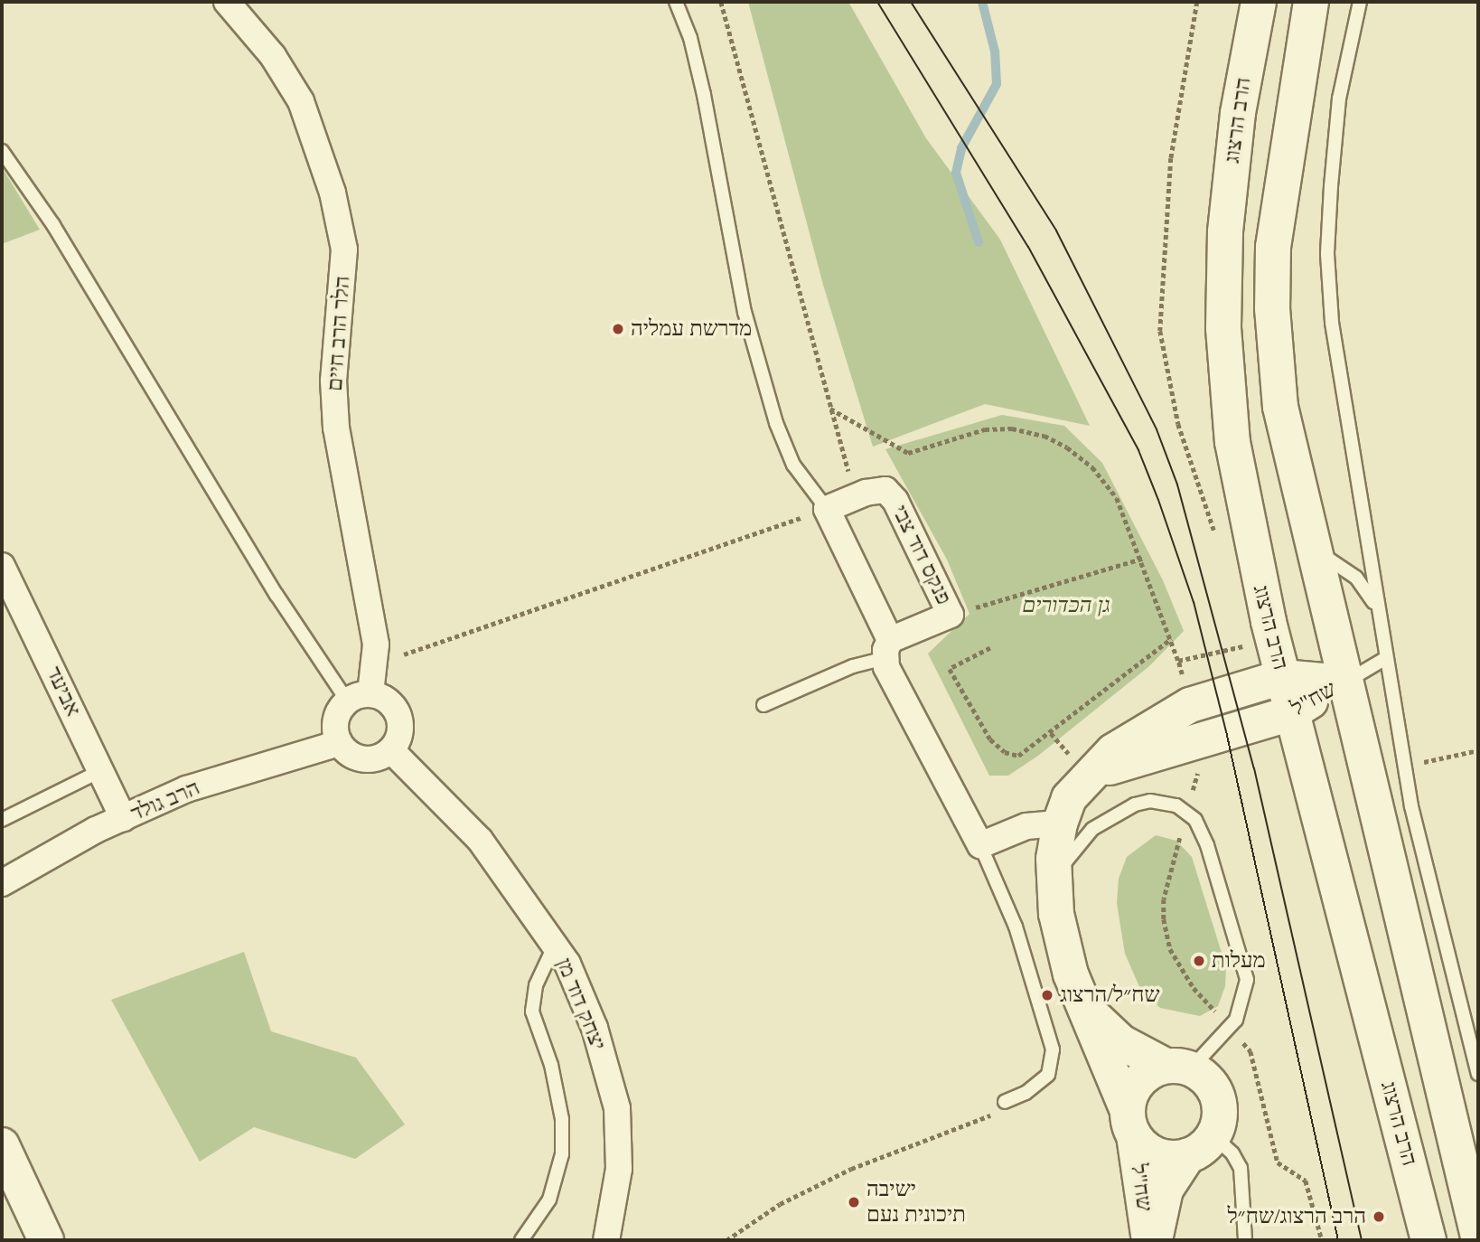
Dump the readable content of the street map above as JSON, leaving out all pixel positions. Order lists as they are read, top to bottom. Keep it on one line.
{"streets":{"main road":["הרב הרצוג","שח\"ל"],"street":["הלר הרב חיים","פנקס דוד צבי","אביעד","הרב גולד","יצחק דוד מן"]},"crossings":[["הרב הרצוג","שח\"ל"],["הלר הרב חיים","הרב גולד"],["הלר הרב חיים","יצחק דוד מן"],["אביעד","הרב גולד"],["הרב גולד","יצחק דוד מן"]],"parks":["גן הכדורים"],"places":["מדרשת עמליה","מעלות","שח״ל/הרצוג","ישיבה תיכונית נעם","הרב הרצוג/שח״ל"]}
